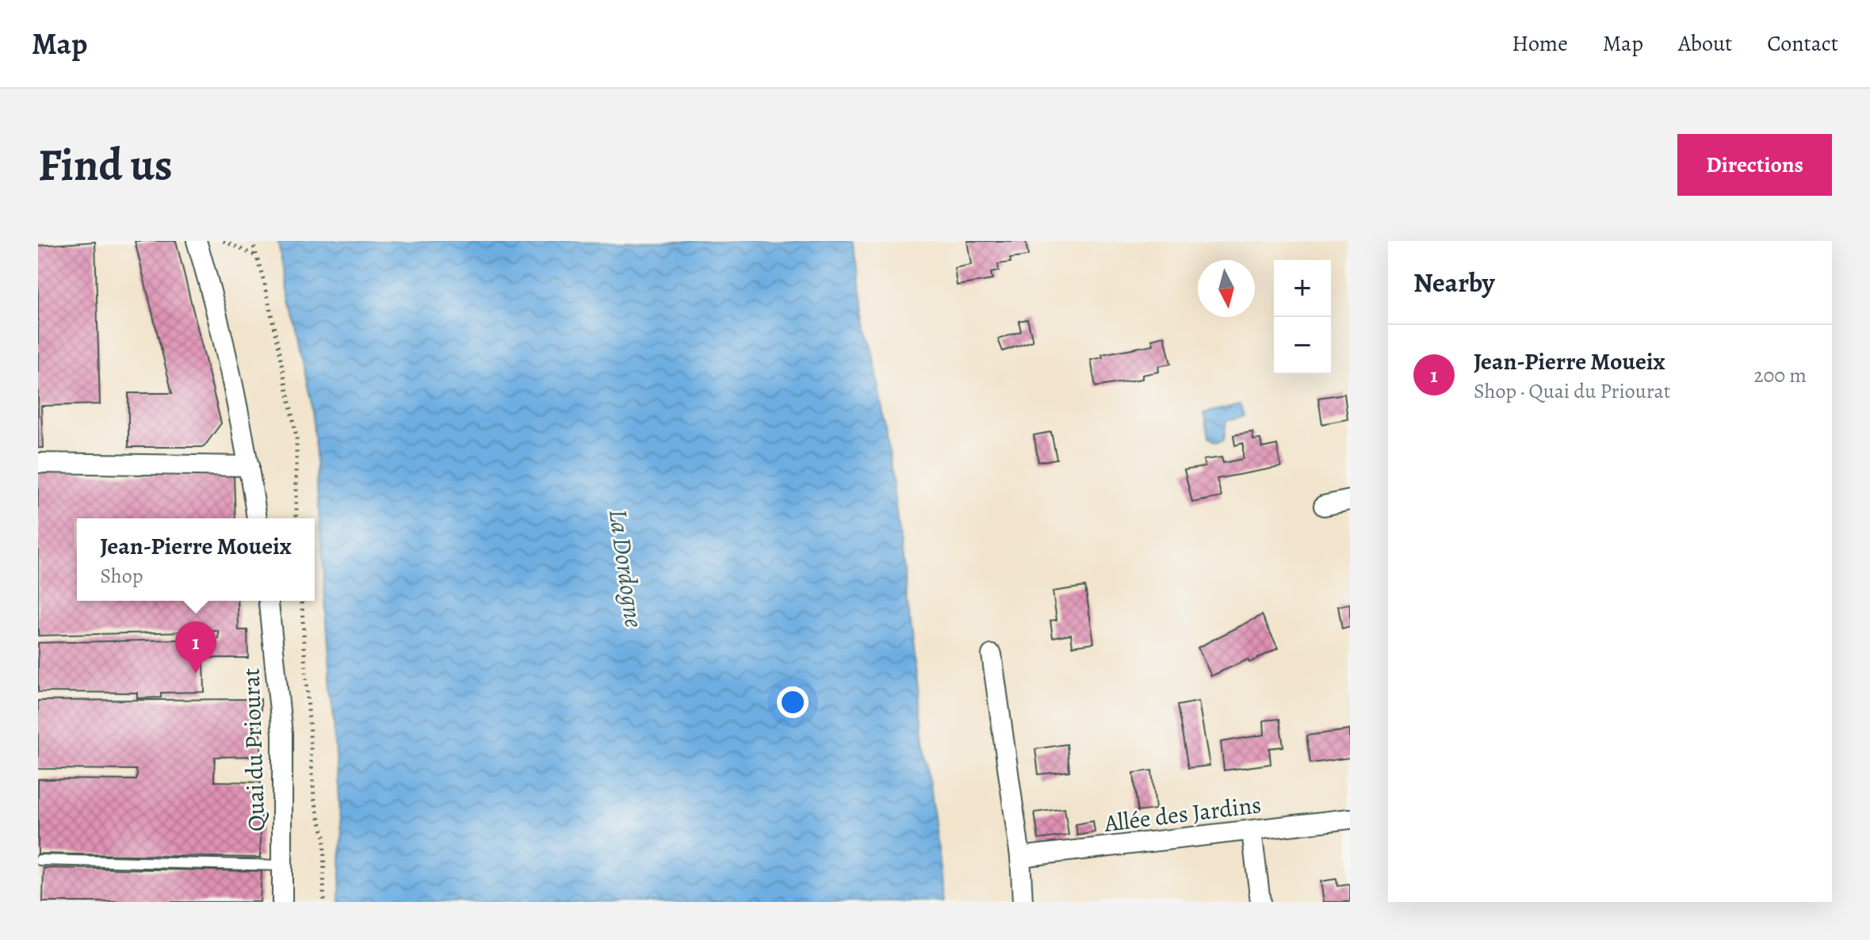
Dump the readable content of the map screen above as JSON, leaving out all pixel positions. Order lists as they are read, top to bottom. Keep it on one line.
{"streets":{"street":["Quai du Priourat","Allée des Jardins"]},"water":["La Dordogne"],"north":"bottom","page":{"header":"Map","nav":["Home","Map","About","Contact"],"buttons":"Directions","title":"Find us","heading":"Nearby","map_buttons":["+","−"],"list":[{"mark":"1","name":"Jean-Pierre Moueix","note":"Shop · Quai du Priourat","value":"200 m"}],"popup":["Jean-Pierre Moueix","Shop"],"pins":"1"}}
